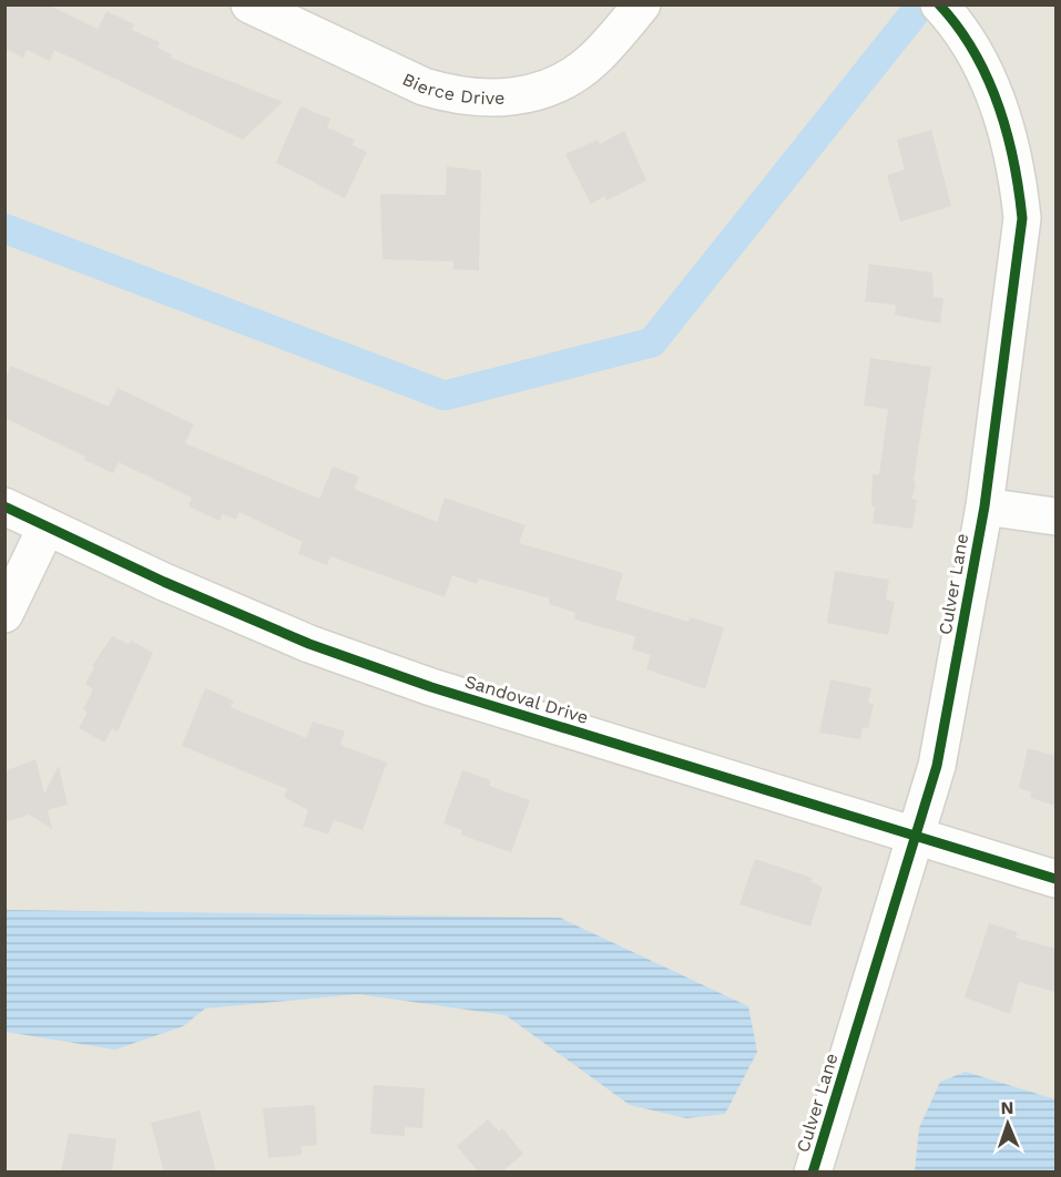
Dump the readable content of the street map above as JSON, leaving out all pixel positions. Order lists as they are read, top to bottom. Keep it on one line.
{"streets":{"street":["Bierce Drive","Culver Lane","Sandoval Drive"]},"crossings":[["Culver Lane","Sandoval Drive"]],"north":"top"}
